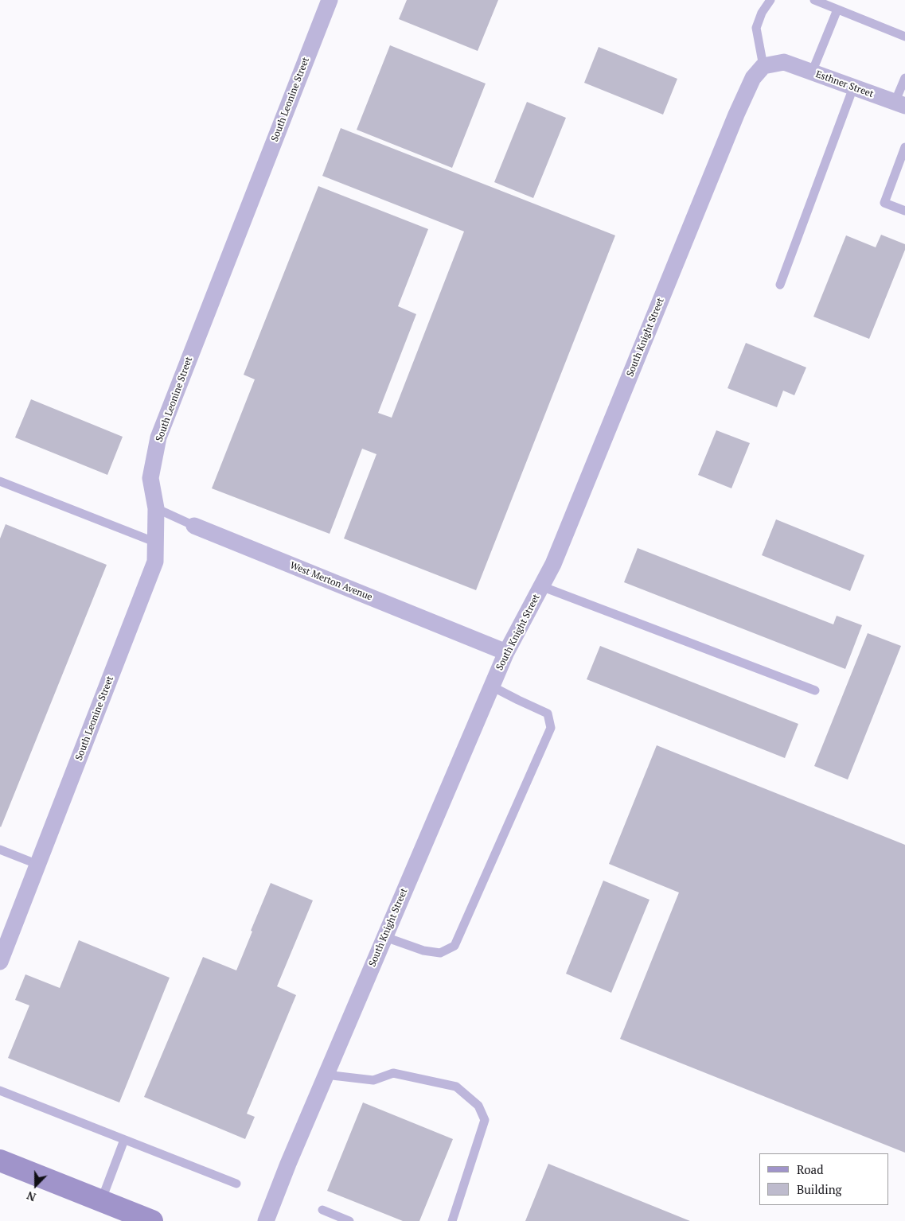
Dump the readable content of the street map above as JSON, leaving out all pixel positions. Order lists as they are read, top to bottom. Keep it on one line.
{"streets":{"street":["Esthner Street","South Leonine Street","South Knight Street","West Merton Avenue"]},"crossings":[["Esthner Street","South Knight Street"],["South Leonine Street","West Merton Avenue"],["South Knight Street","West Merton Avenue"]],"legend":["Road","Building"],"north":"bottom"}
